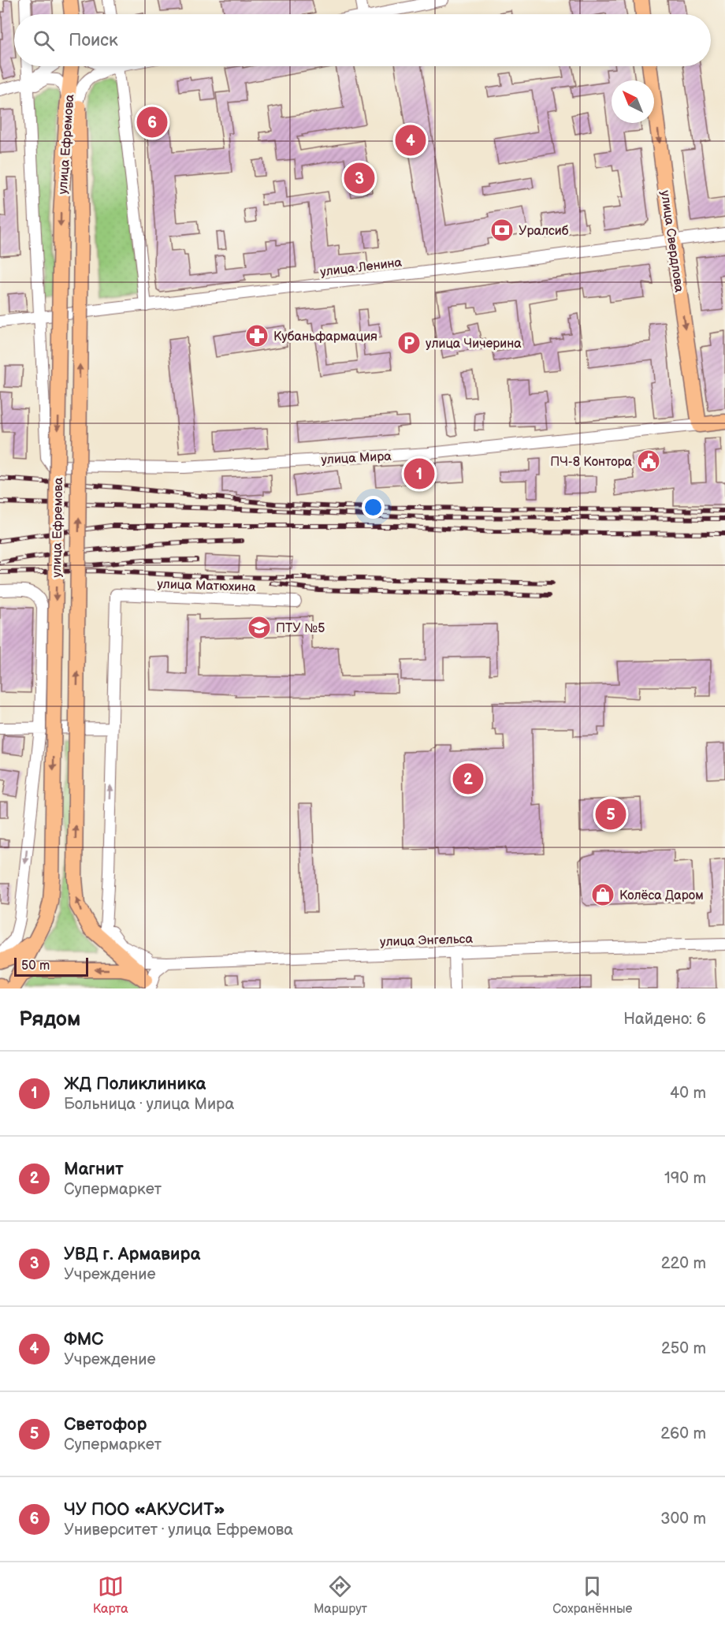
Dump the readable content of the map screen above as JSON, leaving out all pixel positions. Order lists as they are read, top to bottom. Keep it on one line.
{"streets":{"main road":["улица Ефремова","улица Свердлова","улица Мира"],"street":["улица Ленина","улица Матюхина","улица Энгельса"]},"crossings":[["улица Ефремова","улица Ленина"],["улица Ефремова","улица Мира"],["улица Ефремова","улица Матюхина"],["улица Ефремова","улица Энгельса"],["улица Свердлова","улица Ленина"],["улица Свердлова","улица Мира"]],"one_way":["улица Свердлова"],"places":{"bank":["Уралсиб"],"pharmacy":["Кубаньфармация"],"parking":["улица Чичерина"],"public building":["ПЧ-8 Контора"],"school or university":["ПТУ №5"],"shop":["Колёса Даром"]},"scale_bar":"50 m","north":"top left","page":{"search":"Поиск","pins":["6","4","3","1","2","5"],"scale":"50 m","heading":["Рядом","Найдено: 6"],"list":[{"mark":"1","name":"ЖД Поликлиника","note":"Больница · улица Мира","value":"40 m"},{"mark":"2","name":"Магнит","note":"Супермаркет","value":"190 m"},{"mark":"3","name":"УВД г. Армавира","note":"Учреждение","value":"220 m"},{"mark":"4","name":"ФМС","note":"Учреждение","value":"250 m"},{"mark":"5","name":"Светофор","note":"Супермаркет","value":"260 m"},{"mark":"6","name":"ЧУ ПОО «АКУСИТ»","note":"Университет · улица Ефремова","value":"300 m"}],"nav":["Карта","Маршрут","Сохранённые"]}}
